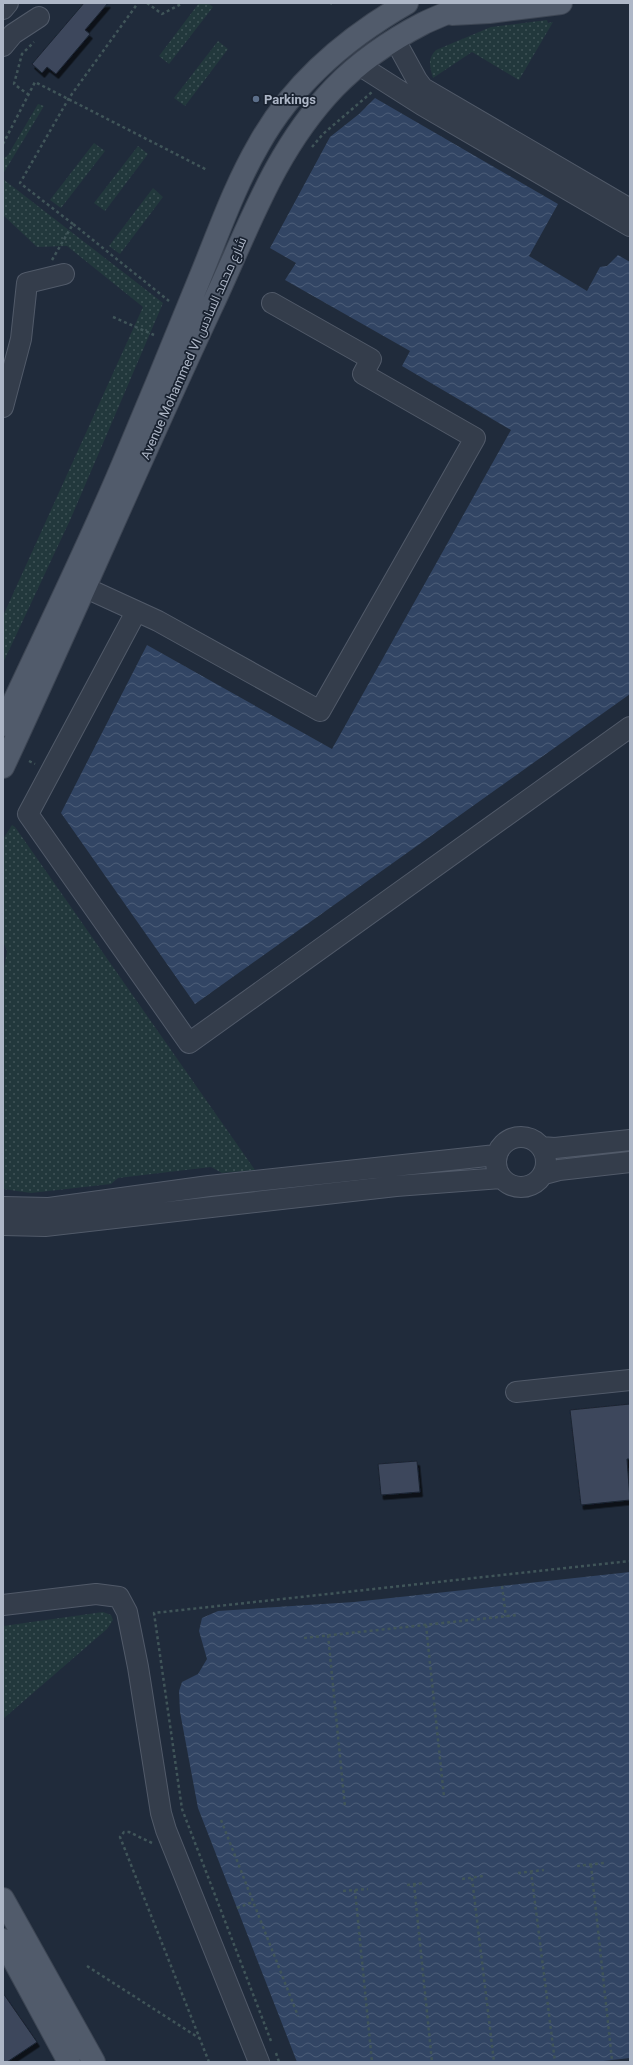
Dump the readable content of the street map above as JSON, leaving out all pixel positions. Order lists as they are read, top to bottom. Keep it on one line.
{"streets":{"main road":["Avenue Mohammed VI شارع محمد السادس"]},"places":["Parkings"]}
